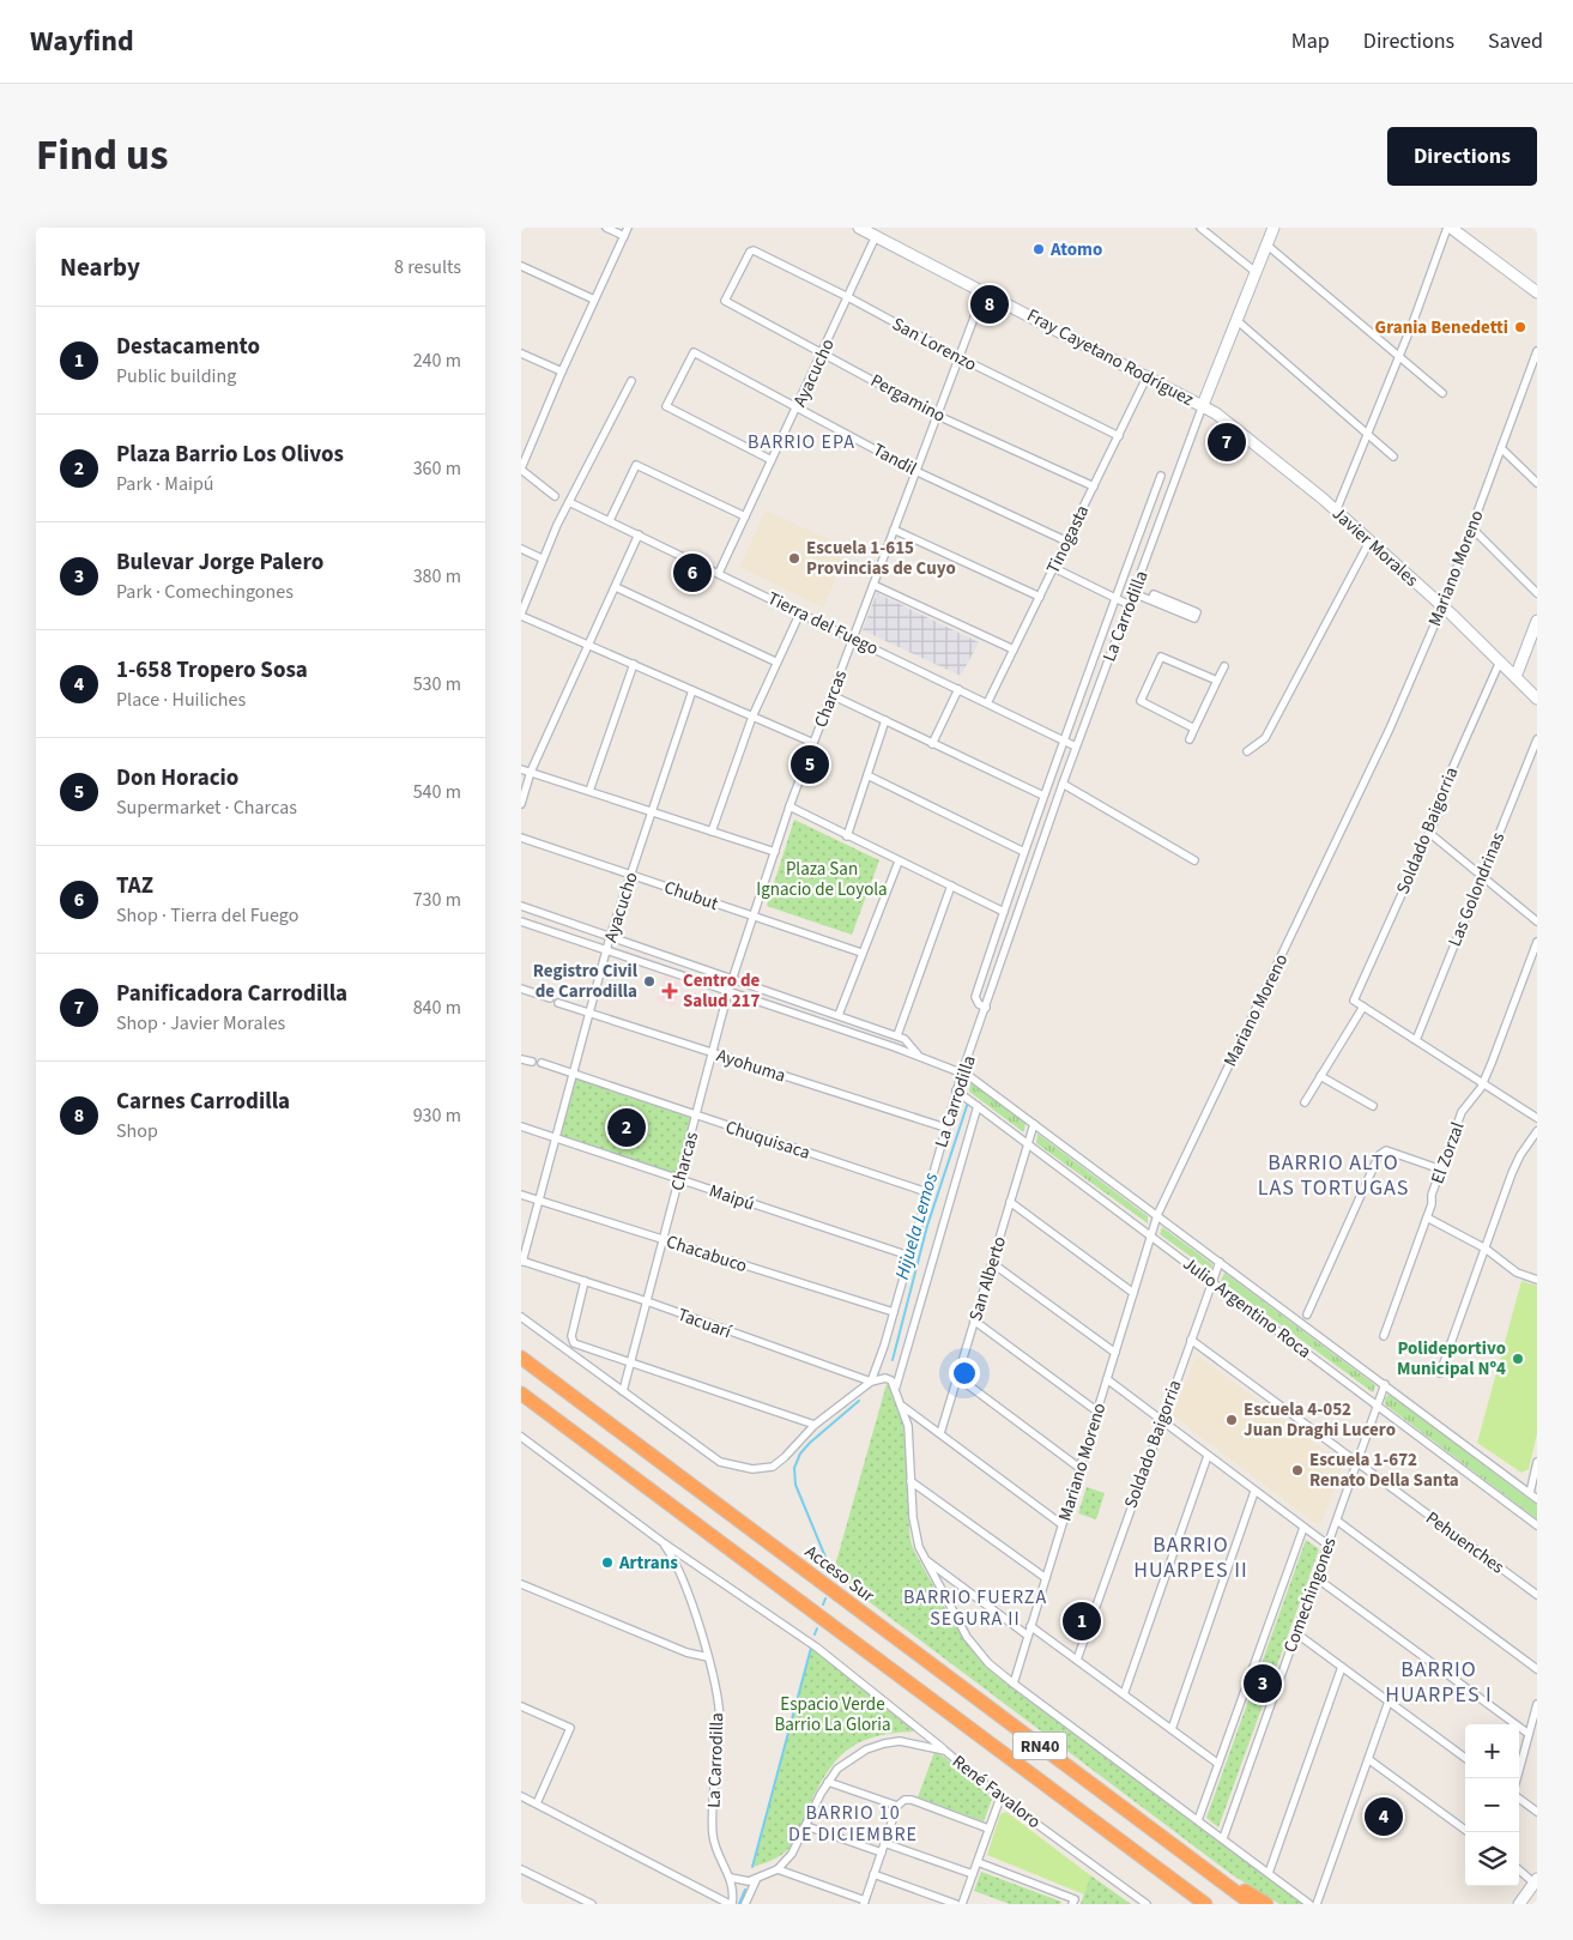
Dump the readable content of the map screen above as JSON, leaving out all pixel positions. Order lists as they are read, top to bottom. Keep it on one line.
{"streets":{"highway":["Acceso Sur","RN40"],"street":["San Lorenzo","Fray Cayetano Rodríguez","Ayacucho","Pergamino","Tandil","Tinogasta","Javier Morales","Mariano Moreno","La Carrodilla","Tierra del Fuego","Charcas","Soldado Baigorria","Las Golondrinas","Chubut","Ayohuma","Chuquisaca","El Zorzal","Maipú","Chacabuco","San Alberto","Julio Argentino Roca","Tacuarí","Pehuenches","Comechingones","René Favaloro"]},"crossings":[["San Lorenzo","Ayacucho"],["San Lorenzo","Pergamino"],["San Lorenzo","Tinogasta"],["San Lorenzo","Charcas"],["Fray Cayetano Rodríguez","Ayacucho"],["Fray Cayetano Rodríguez","Tinogasta"],["Fray Cayetano Rodríguez","Javier Morales"],["Fray Cayetano Rodríguez","La Carrodilla"],["Fray Cayetano Rodríguez","Charcas"],["Ayacucho","Pergamino"],["Ayacucho","Tandil"],["Ayacucho","Tierra del Fuego"],["Ayacucho","Chubut"],["Ayacucho","Ayohuma"],["Ayacucho","Chuquisaca"],["Ayacucho","Maipú"],["Ayacucho","Chacabuco"],["Ayacucho","Julio Argentino Roca"],["Ayacucho","Tacuarí"],["Pergamino","Tinogasta"],["Pergamino","Charcas"],["Tandil","Tinogasta"],["Tandil","Charcas"],["Tinogasta","Tierra del Fuego"],["Javier Morales","Mariano Moreno"],["Javier Morales","La Carrodilla"],["Javier Morales","Soldado Baigorria"],["Mariano Moreno","Julio Argentino Roca"],["La Carrodilla","Tierra del Fuego"],["La Carrodilla","Ayohuma"],["La Carrodilla","Chuquisaca"],["La Carrodilla","Maipú"],["La Carrodilla","Chacabuco"],["La Carrodilla","Julio Argentino Roca"],["La Carrodilla","Tacuarí"],["La Carrodilla","René Favaloro"],["Tierra del Fuego","Charcas"],["Charcas","Chubut"],["Charcas","Ayohuma"],["Charcas","Chuquisaca"],["Charcas","Maipú"],["Charcas","Chacabuco"],["Charcas","Julio Argentino Roca"],["Charcas","Tacuarí"],["Soldado Baigorria","Julio Argentino Roca"],["Soldado Baigorria","Pehuenches"],["San Alberto","Julio Argentino Roca"],["Julio Argentino Roca","Comechingones"],["Pehuenches","Comechingones"]],"districts":["BARRIO EPA","BARRIO ALTO LAS TORTUGAS","BARRIO HUARPES II","BARRIO FUERZA SEGURA II","BARRIO HUARPES I","BARRIO 10 DE DICIEMBRE"],"water":["Hijuela Lemos"],"parks":["Plaza San Ignacio de Loyola","Espacio Verde Barrio La Gloria"],"places":{"other":["Atomo","Grania Benedetti","Escuela 1-615 Provincias de Cuyo","Registro Civil de Carrodilla","Polideportivo Municipal Nº4","Escuela 4-052 Juan Draghi Lucero","Escuela 1-672 Renato Della Santa","Artrans"],"health":["Centro de Salud 217"]},"page":{"header":"Wayfind","nav":["Map","Directions","Saved"],"title":"Find us","buttons":"Directions","heading":["Nearby","8 results"],"pins":["8","7","6","5","2","1","3","4"],"list":[{"mark":"1","name":"Destacamento","note":"Public building","value":"240 m"},{"mark":"2","name":"Plaza Barrio Los Olivos","note":"Park · Maipú","value":"360 m"},{"mark":"3","name":"Bulevar Jorge Palero","note":"Park · Comechingones","value":"380 m"},{"mark":"4","name":"1-658 Tropero Sosa","note":"Place · Huiliches","value":"530 m"},{"mark":"5","name":"Don Horacio","note":"Supermarket · Charcas","value":"540 m"},{"mark":"6","name":"TAZ","note":"Shop · Tierra del Fuego","value":"730 m"},{"mark":"7","name":"Panificadora Carrodilla","note":"Shop · Javier Morales","value":"840 m"},{"mark":"8","name":"Carnes Carrodilla","note":"Shop","value":"930 m"}],"map_buttons":["+","−"]}}
